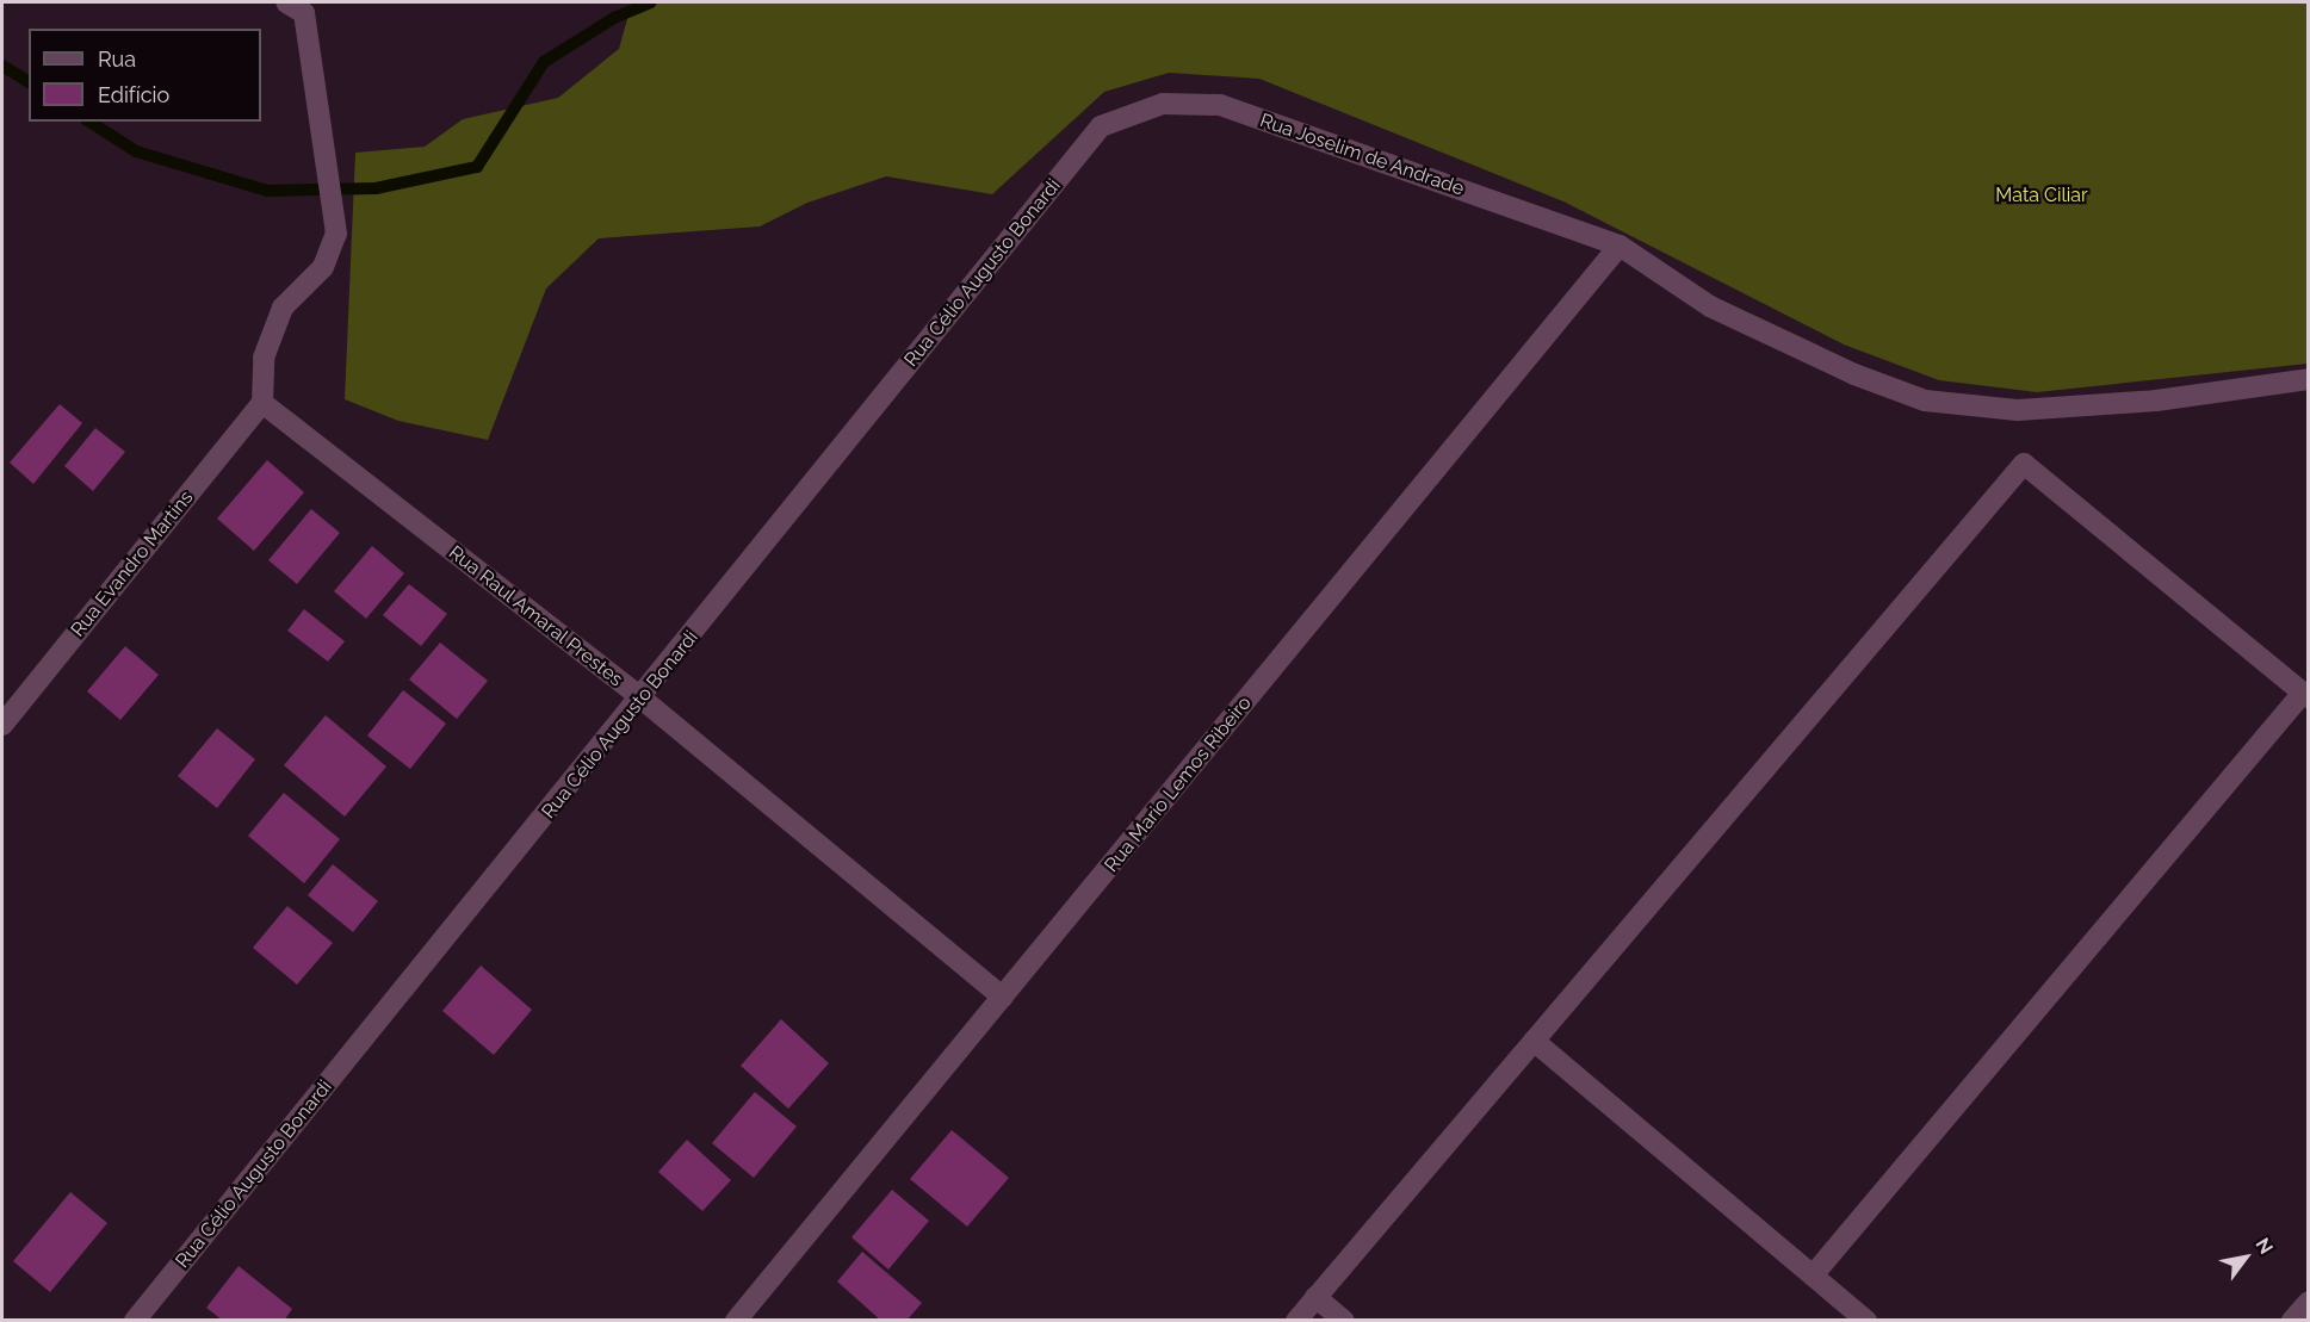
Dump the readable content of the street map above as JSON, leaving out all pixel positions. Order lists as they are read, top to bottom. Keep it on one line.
{"streets":{"street":["Rua Joselim de Andrade","Rua Célio Augusto Bonardi","Rua Evandro Martins","Rua Raul Amaral Prestes","Rua Mario Lemos Ribeiro"]},"crossings":[["Rua Joselim de Andrade","Rua Célio Augusto Bonardi"],["Rua Joselim de Andrade","Rua Mario Lemos Ribeiro"],["Rua Célio Augusto Bonardi","Rua Raul Amaral Prestes"],["Rua Evandro Martins","Rua Raul Amaral Prestes"],["Rua Raul Amaral Prestes","Rua Mario Lemos Ribeiro"]],"parks":["Mata Ciliar"],"legend":["Rua","Edifício"],"north":"top right"}
